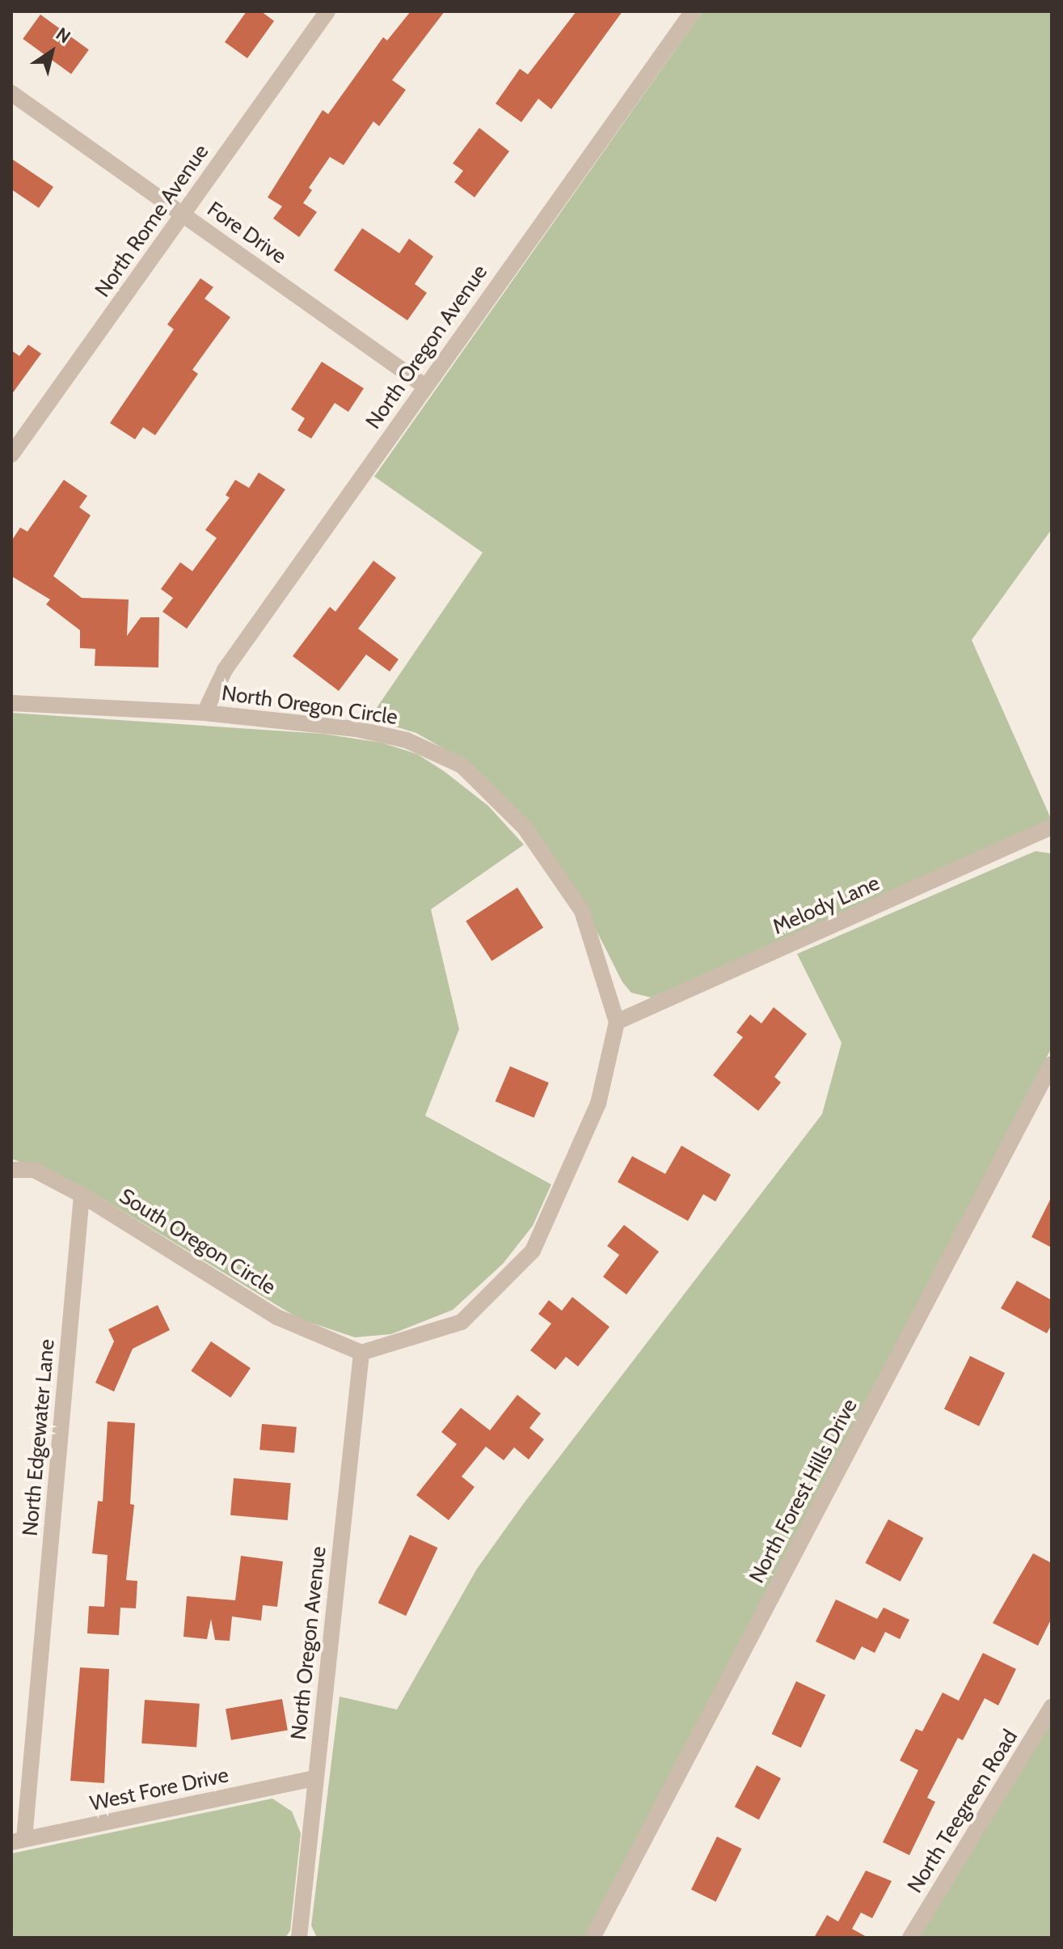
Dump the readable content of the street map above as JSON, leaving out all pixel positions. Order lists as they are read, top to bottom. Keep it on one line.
{"streets":{"street":["North Rome Avenue","Fore Drive","North Oregon Avenue","North Oregon Circle","Melody Lane","South Oregon Circle","North Edgewater Lane","North Forest Hills Drive","West Fore Drive","North Teegreen Road"]},"crossings":[["North Rome Avenue","Fore Drive"],["Fore Drive","North Oregon Avenue"],["North Oregon Avenue","North Oregon Circle"],["North Oregon Avenue","South Oregon Circle"],["North Oregon Avenue","West Fore Drive"],["North Oregon Circle","Melody Lane"],["South Oregon Circle","North Edgewater Lane"],["North Edgewater Lane","West Fore Drive"]],"north":"top right"}
